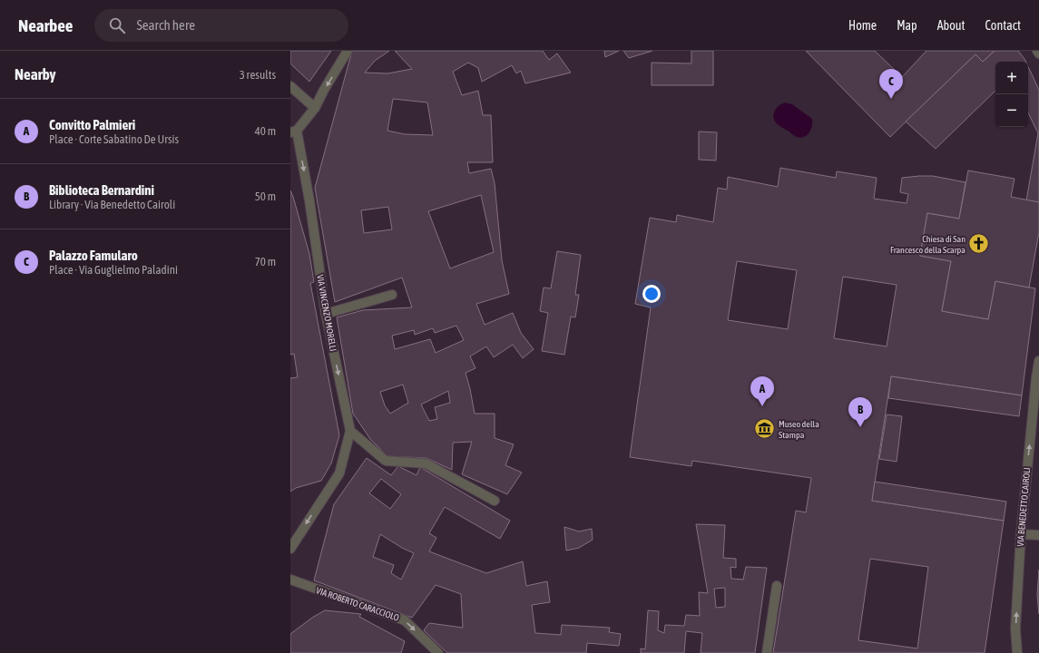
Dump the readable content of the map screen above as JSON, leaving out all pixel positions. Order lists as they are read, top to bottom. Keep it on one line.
{"streets":{"street":["VIA VINCENZO MORELLI","VIA BENEDETTO CAIROLI","VIA ROBERTO CARACCIOLO"]},"one_way":["VIA VINCENZO MORELLI","VIA BENEDETTO CAIROLI","VIA ROBERTO CARACCIOLO"],"places":{"church":["Chiesa di San Francesco della Scarpa"],"museum":["Museo della Stampa"]},"page":{"header":"Nearbee","search":"Search here","nav":["Home","Map","About","Contact"],"heading":["Nearby","3 results"],"map_buttons":["+","−"],"pins":["C","A","B"],"list":[{"mark":"A","name":"Convitto Palmieri","note":"Place · Corte Sabatino De Ursis","value":"40 m"},{"mark":"B","name":"Biblioteca Bernardini","note":"Library · Via Benedetto Cairoli","value":"50 m"},{"mark":"C","name":"Palazzo Famularo","note":"Place · Via Guglielmo Paladini","value":"70 m"}]}}
